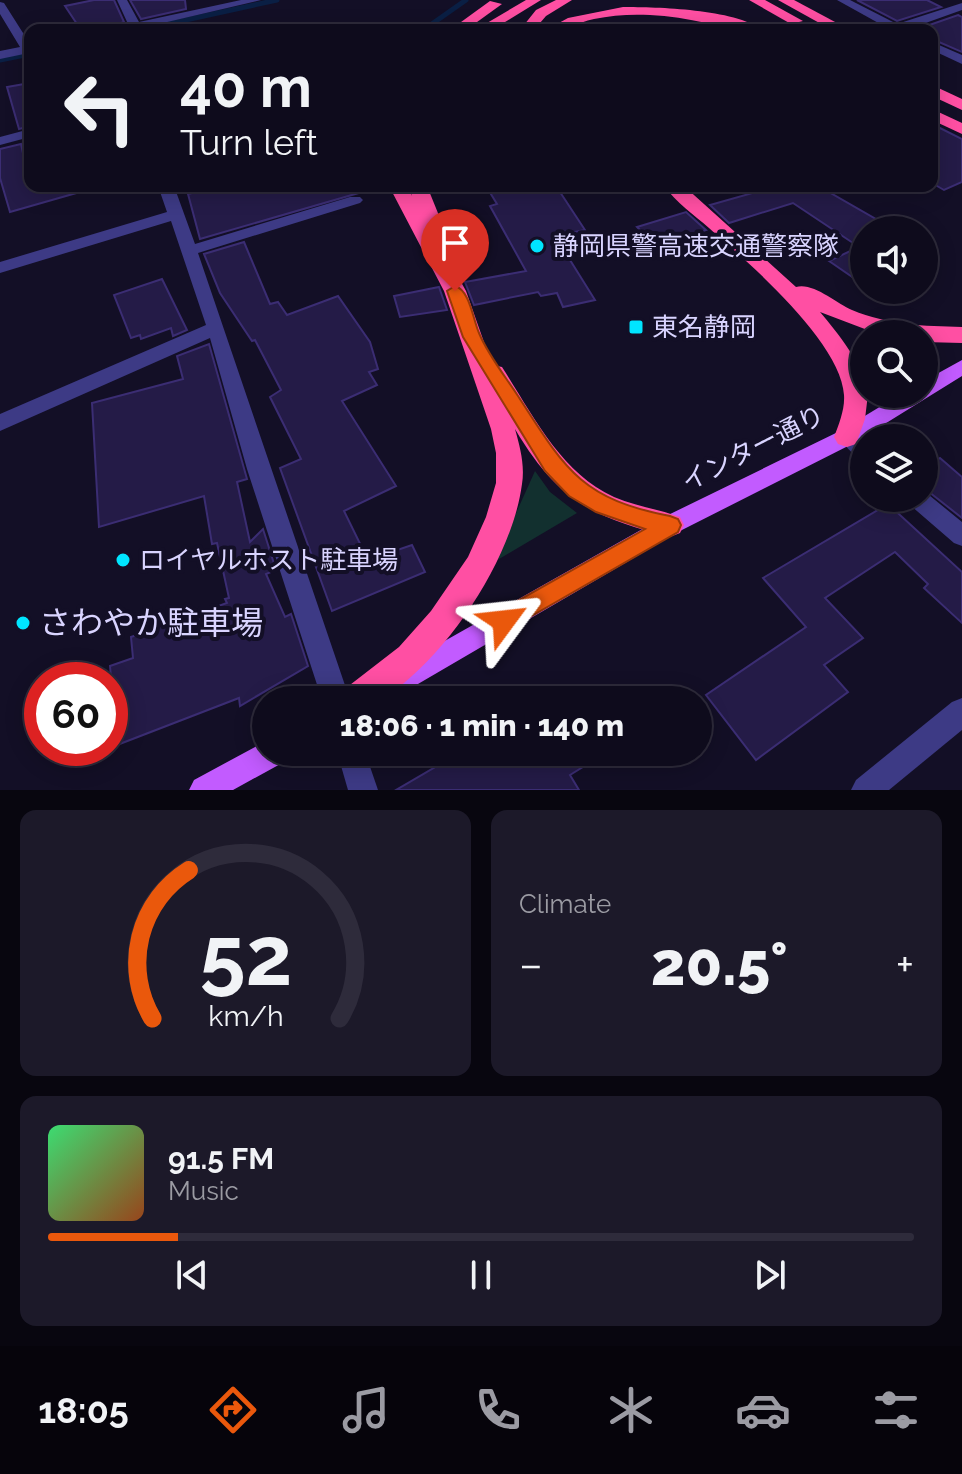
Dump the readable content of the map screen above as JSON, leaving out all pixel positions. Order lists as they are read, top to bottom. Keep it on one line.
{"streets":{"main road":["インター通り"]},"places":{"other":["静岡県警高速交通警察隊","ロイヤルホスト駐車場","さわやか駐車場"],"transit":["東名静岡"]},"page":{"turn":["40 m","Turn left"],"limit":"60","trip":"18:06 · 1 min · 140 m","tile":"Climate","heat":["−","20.5°","+"],"song":["91.5 FM","Music"],"tabs":"18:05","gauge":["52","km/h"]}}
